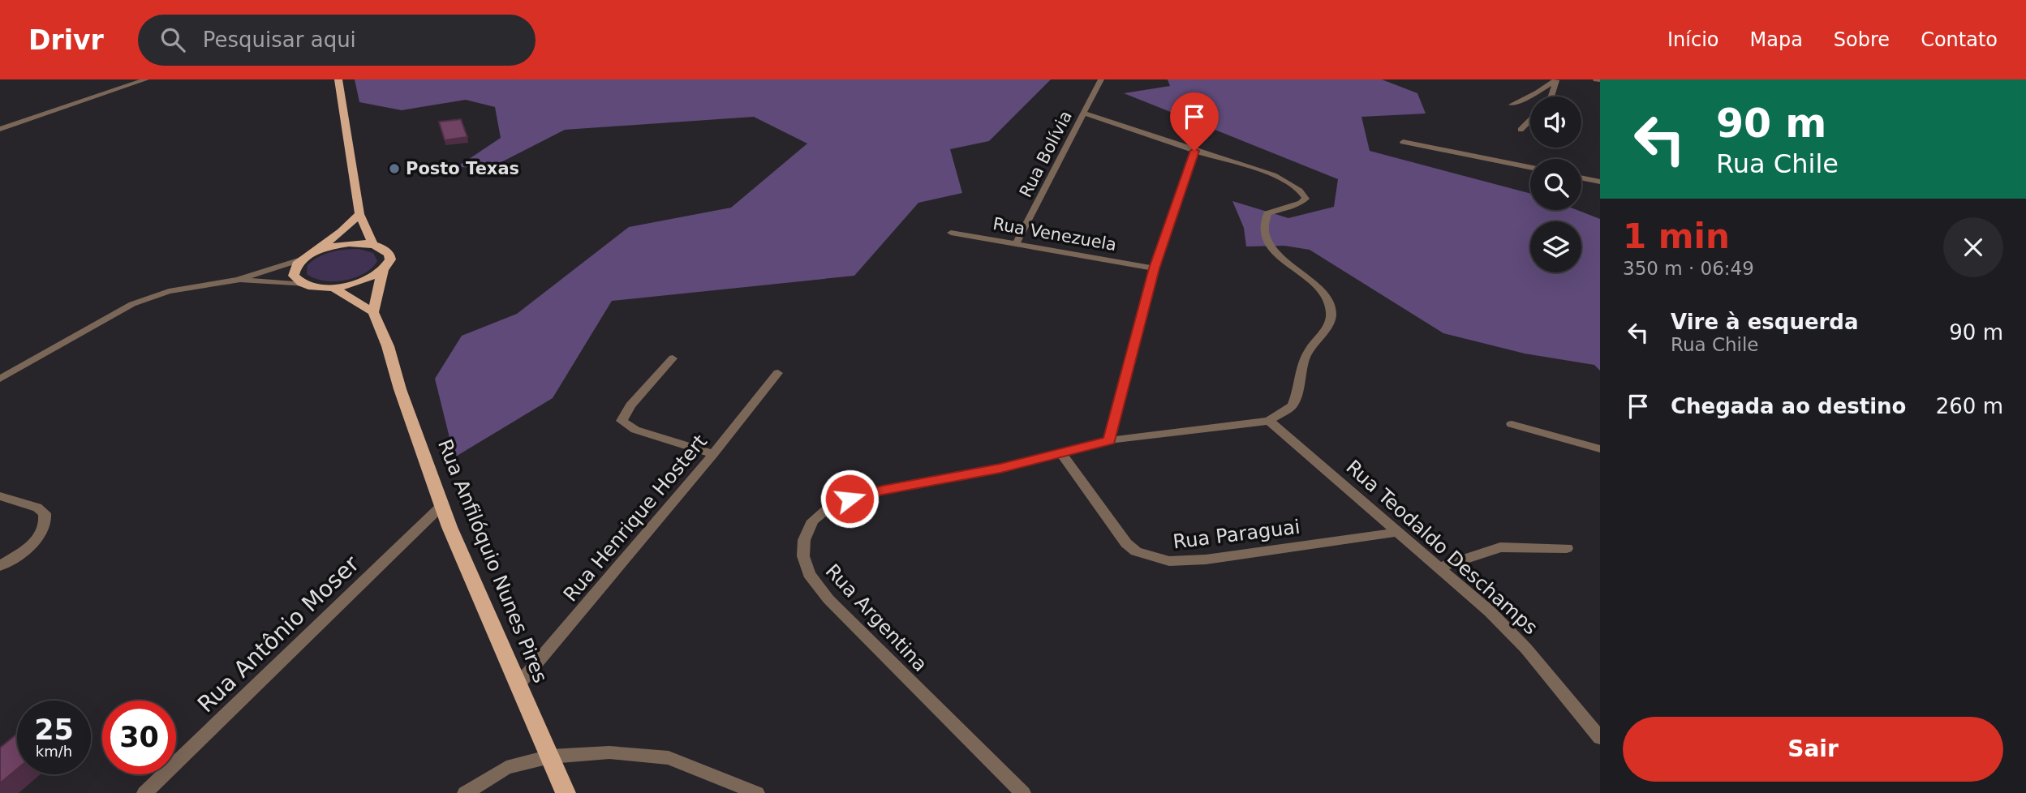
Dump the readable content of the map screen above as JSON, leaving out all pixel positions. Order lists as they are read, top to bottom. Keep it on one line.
{"streets":{"main road":["Rua Anfilóquio Nunes Pires"],"street":["Rua Bolívia","Rua Venezuela","Rua Henrique Hostert","Rua Paraguai","Rua Teodaldo Deschamps","Rua Argentina","Rua Antônio Moser"]},"crossings":[["Rua Bolívia","Rua Venezuela"],["Rua Bolívia","Rua Argentina"],["Rua Henrique Hostert","Rua Anfilóquio Nunes Pires"],["Rua Paraguai","Rua Teodaldo Deschamps"],["Rua Paraguai","Rua Argentina"],["Rua Teodaldo Deschamps","Rua Argentina"],["Rua Anfilóquio Nunes Pires","Rua Antônio Moser"]],"places":["Posto Texas"],"page":{"header":"Drivr","search":"Pesquisar aqui","nav":["Início","Mapa","Sobre","Contato"],"turn":["90 m","Rua Chile"],"heading":["1 min","350 m · 06:49"],"list":[{"name":"Vire à esquerda","note":"Rua Chile","value":"90 m"},{"name":"Chegada ao destino","value":"260 m"}],"speed":"25 km/h","limit":"30","buttons":"Sair"}}
